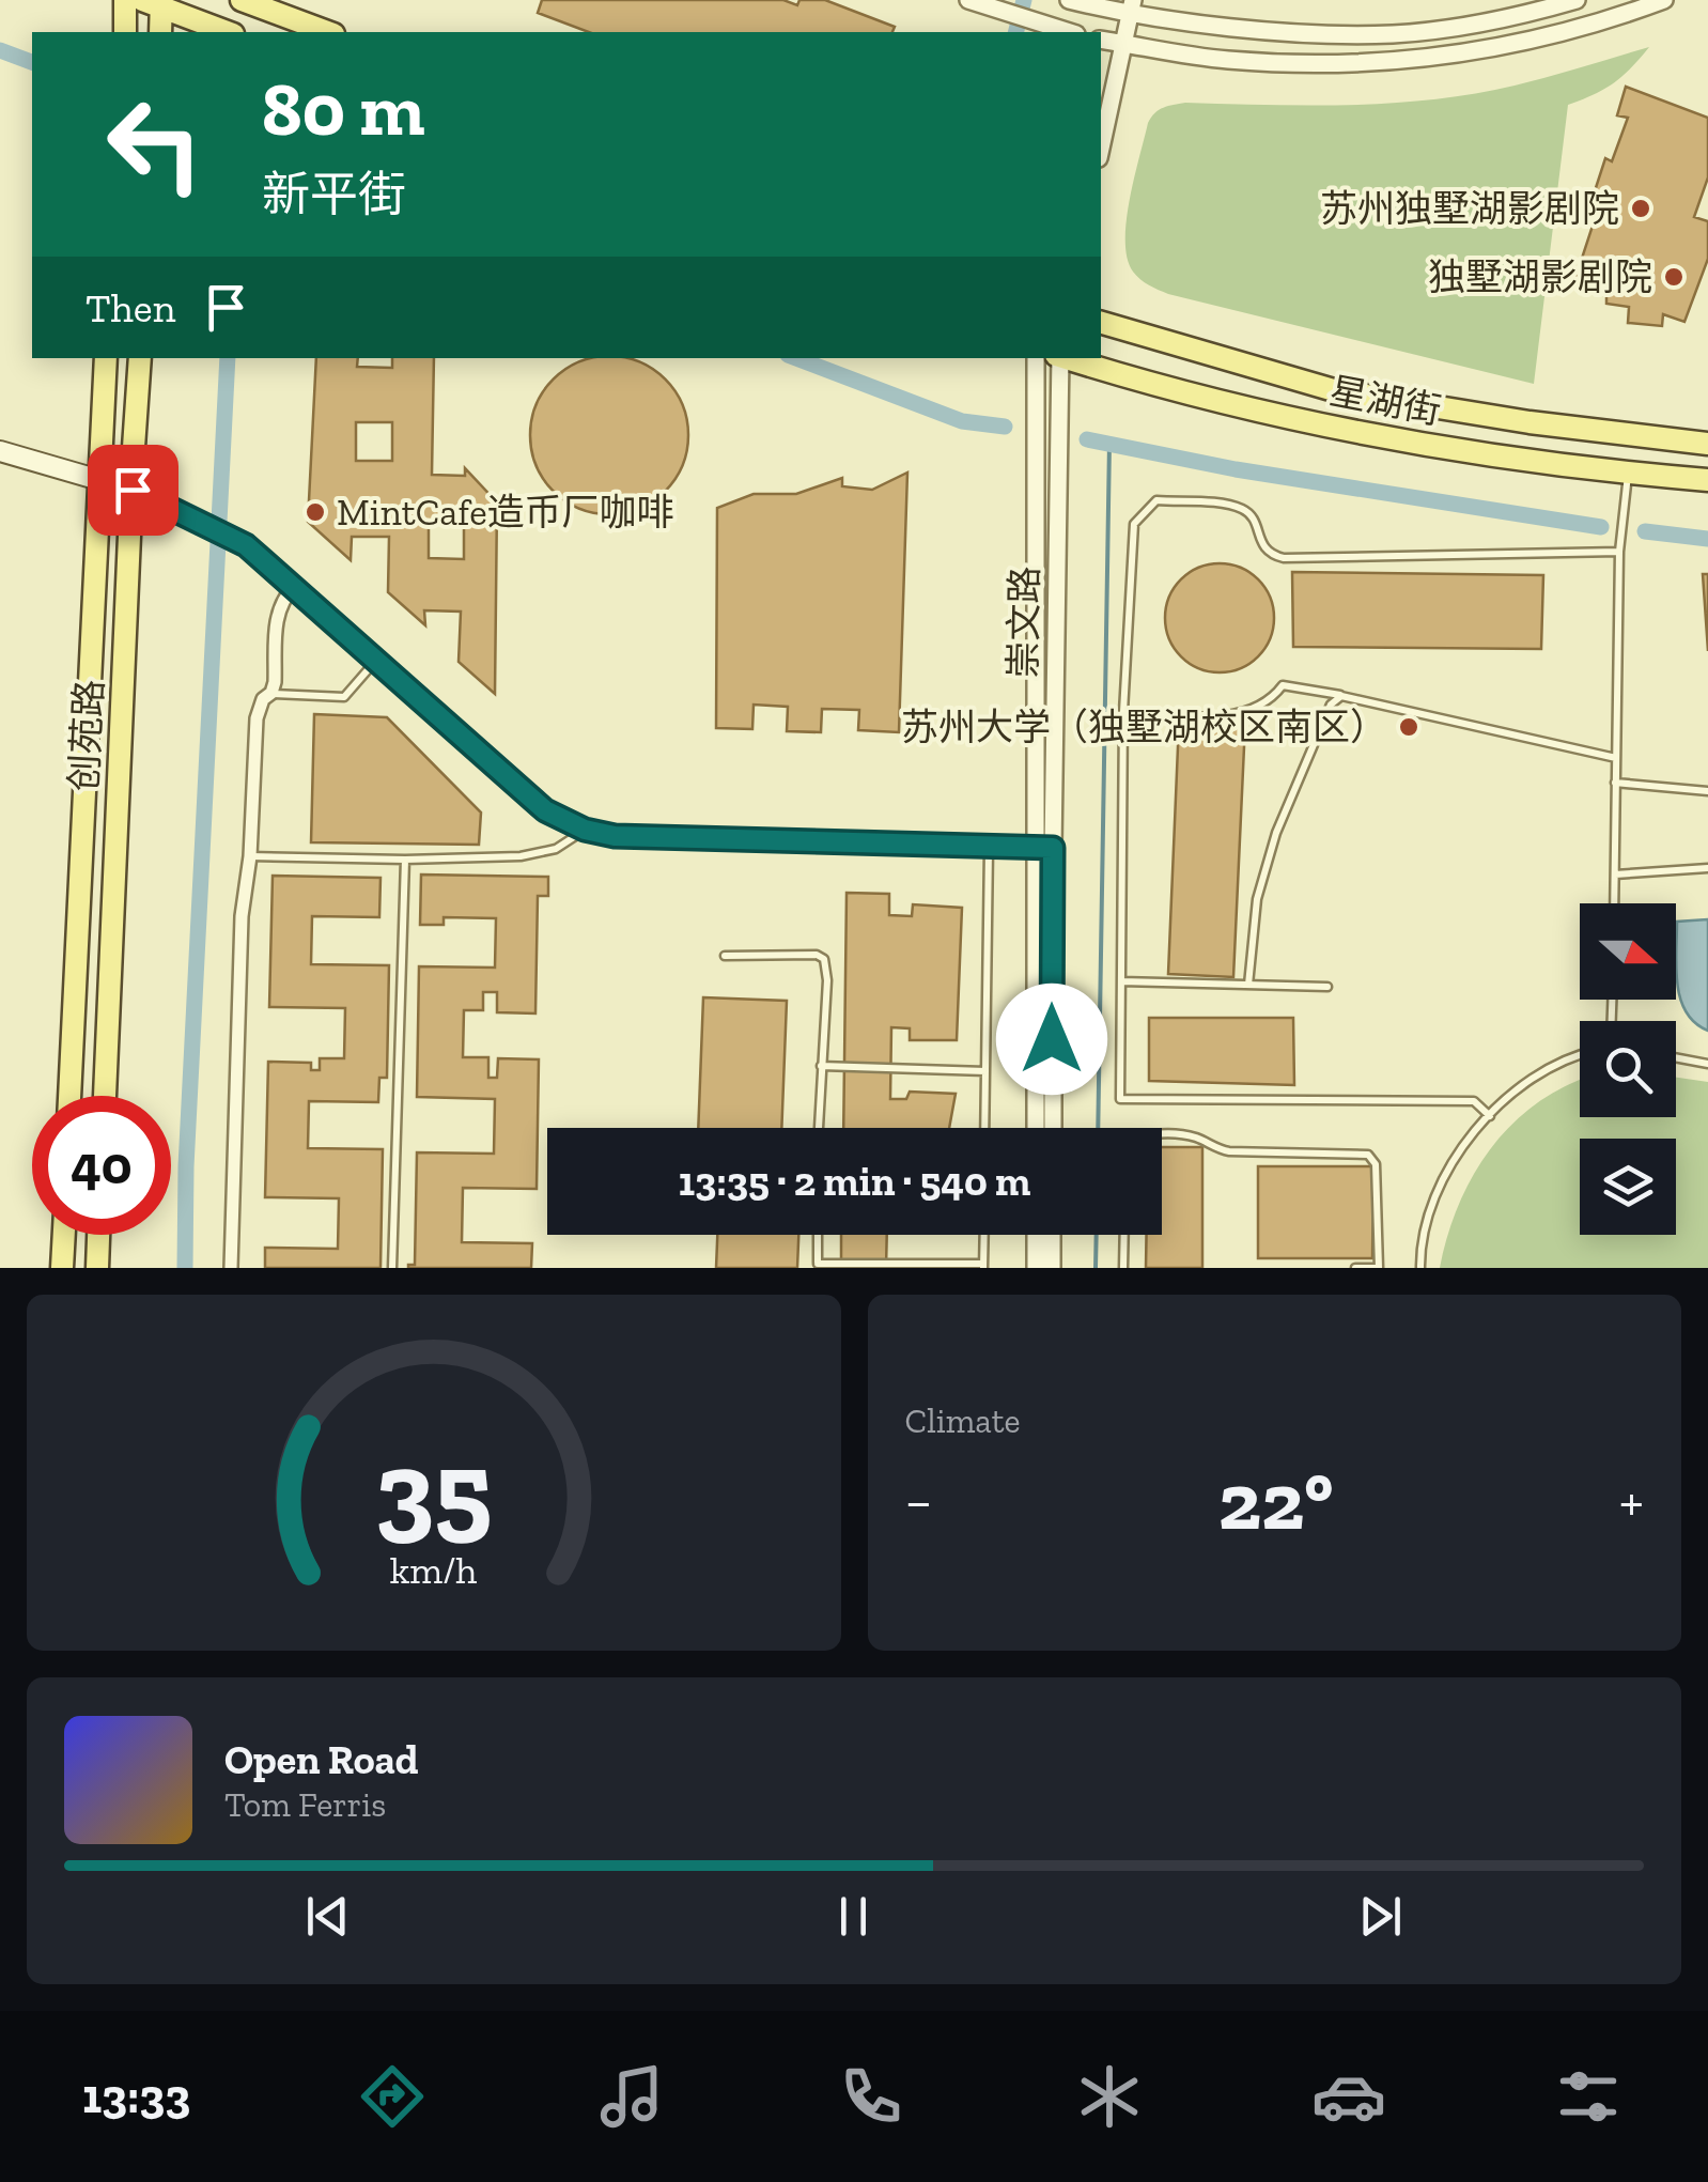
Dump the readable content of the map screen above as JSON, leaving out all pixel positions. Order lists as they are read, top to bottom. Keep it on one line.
{"streets":{"main road":["星湖街","创苑路"],"street":["崇文路"]},"places":["苏州独墅湖影剧院","独墅湖影剧院","MintCafe造币厂咖啡","苏州大学（独墅湖校区南区）"],"north":"right","page":{"turn":["80 m","新平街"],"then":"Then","limit":"40","trip":"13:35 · 2 min · 540 m","tile":"Climate","heat":["−","22°","+"],"song":["Open Road","Tom Ferris"],"tabs":"13:33","gauge":["35","km/h"]}}
